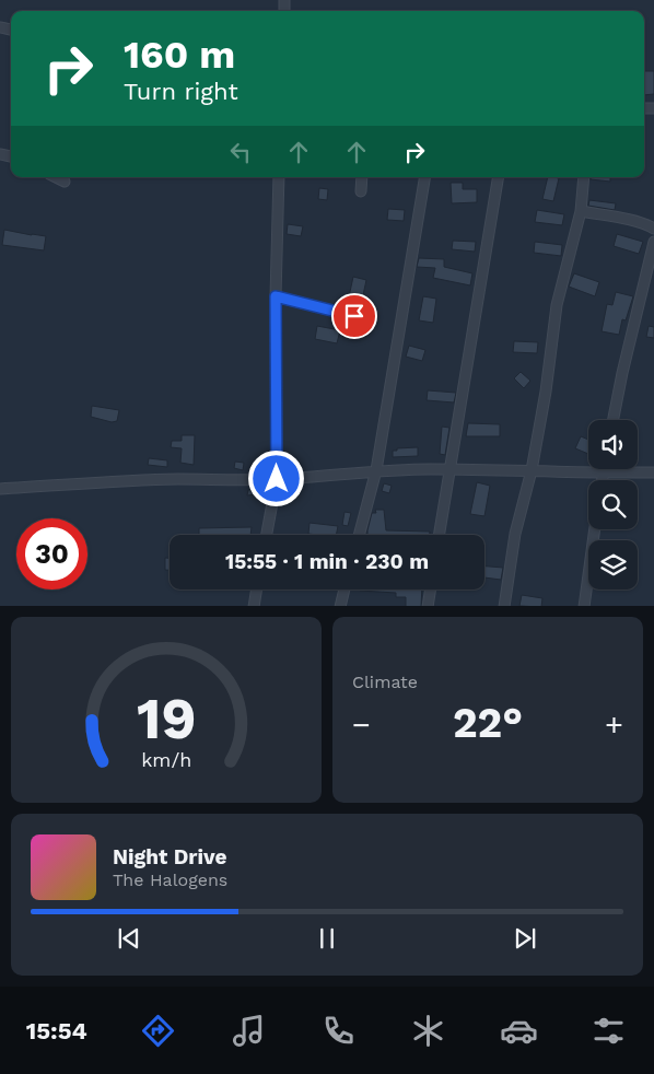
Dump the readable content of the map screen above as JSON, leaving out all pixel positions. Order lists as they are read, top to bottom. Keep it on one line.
{"page":{"turn":["160 m","Turn right"],"limit":"30","trip":"15:55 · 1 min · 230 m","tile":"Climate","heat":["−","22°","+"],"song":["Night Drive","The Halogens"],"tabs":"15:54","gauge":["19","km/h"]}}
